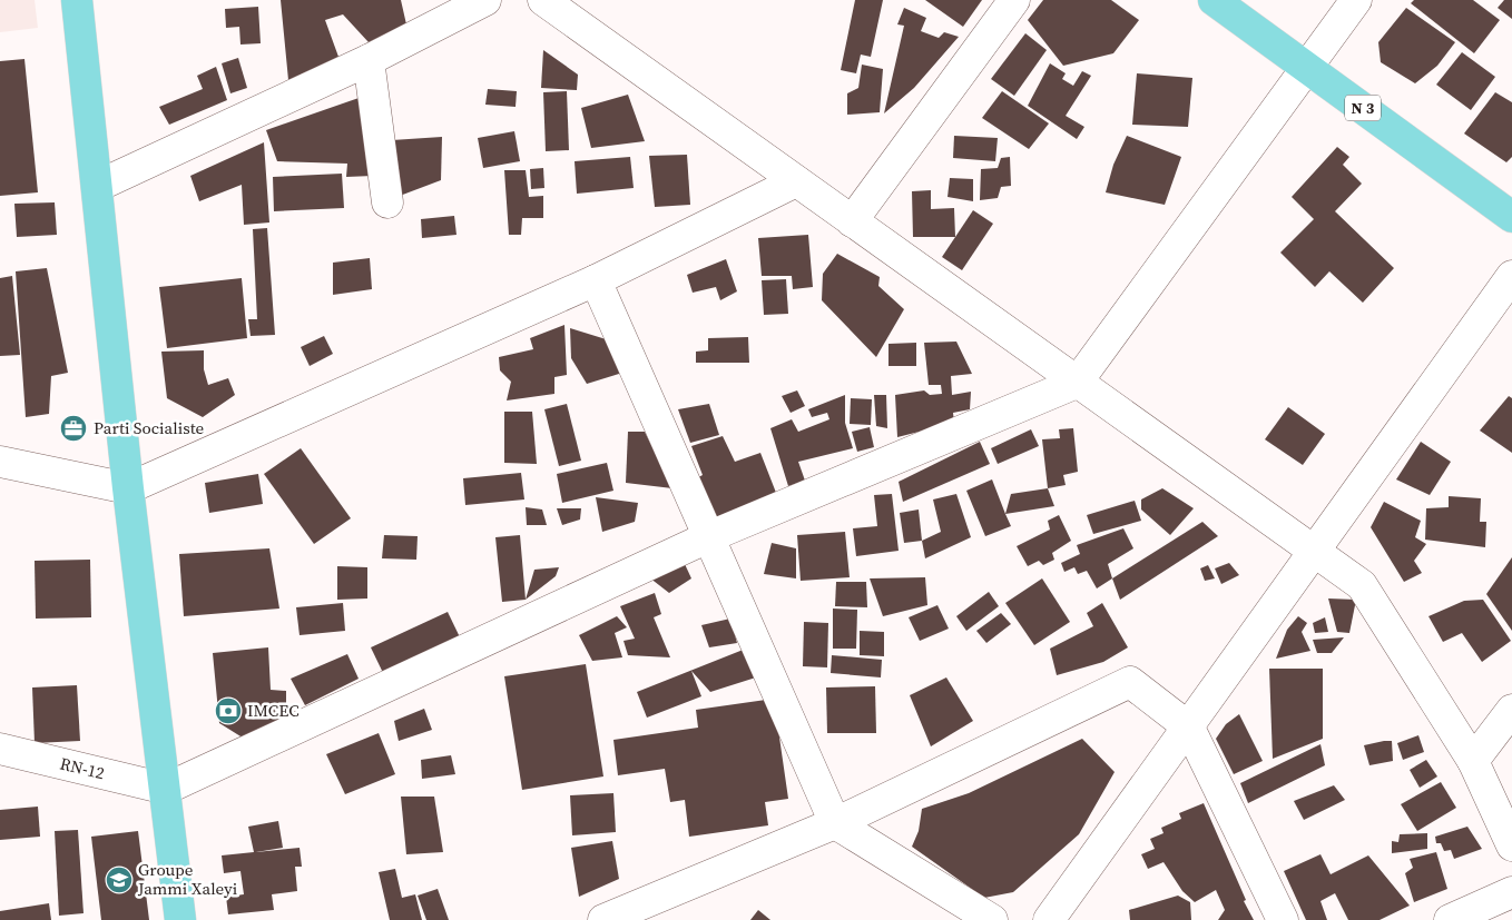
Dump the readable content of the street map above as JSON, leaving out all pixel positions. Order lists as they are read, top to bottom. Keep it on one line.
{"streets":{"main road":["N 3"],"street":["RN-12"]},"places":{"office":["Parti Socialiste"],"bank":["IMCEC"],"school or university":["Groupe Jammi Xaleyi"]}}
